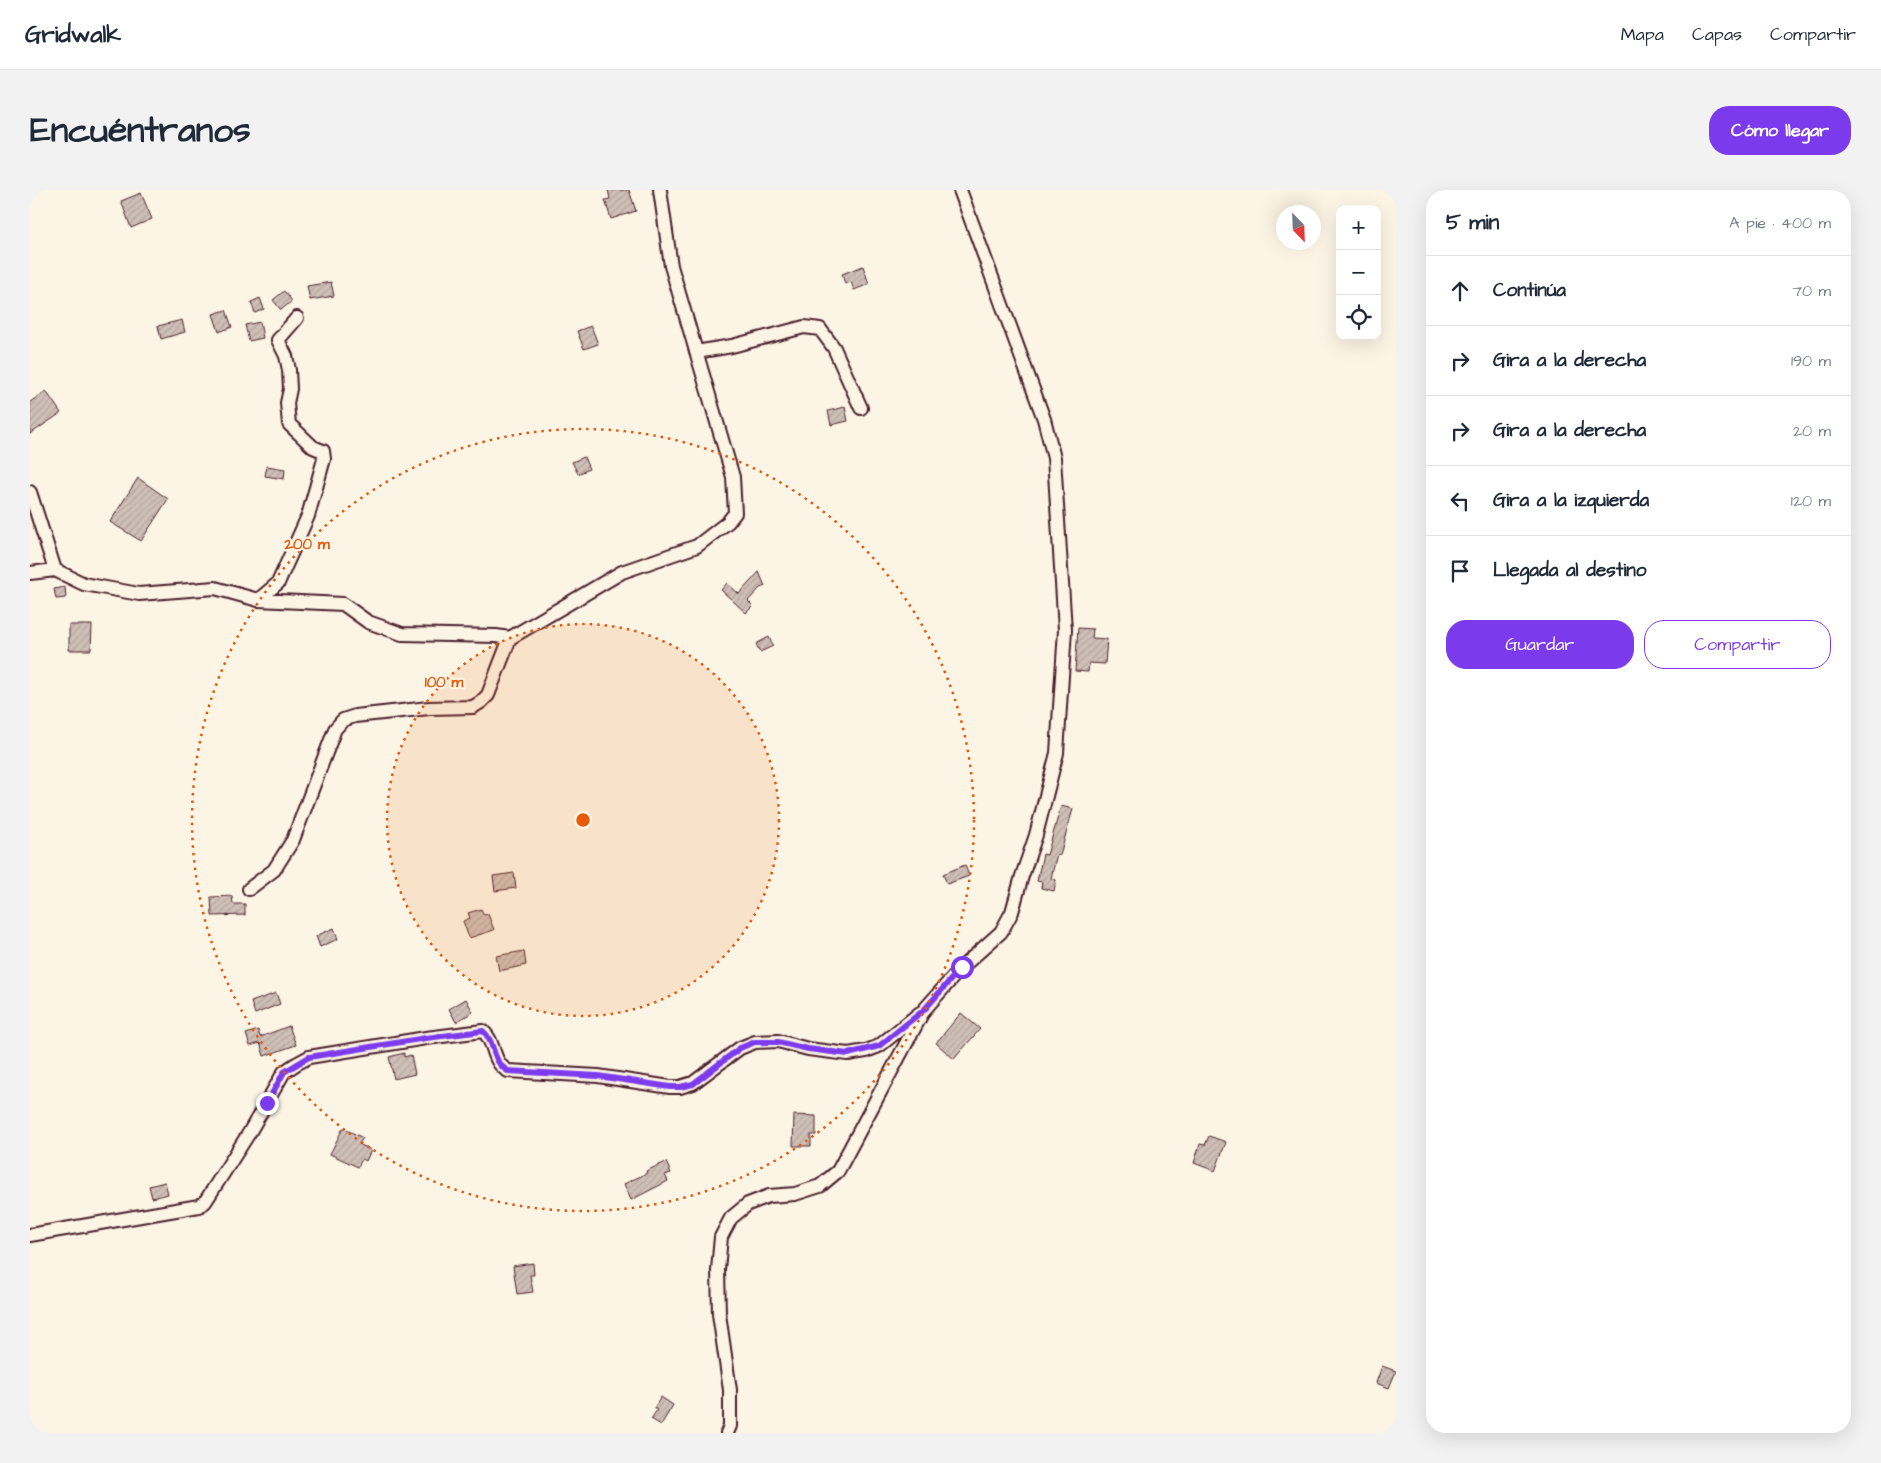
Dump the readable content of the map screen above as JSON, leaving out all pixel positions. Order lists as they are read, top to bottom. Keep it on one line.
{"north":"bottom right","page":{"header":"Gridwalk","nav":["Mapa","Capas","Compartir"],"title":"Encuéntranos","buttons":["Cómo llegar",["Guardar","Compartir"]],"heading":["5 min","A pie · 400 m"],"map_buttons":["+","−"],"list":[["Continúa","70 m"],["Gira a la derecha","190 m"],["Gira a la derecha","20 m"],["Gira a la izquierda","120 m"],"Llegada al destino"]},"rings":["200 m","100 m"]}
